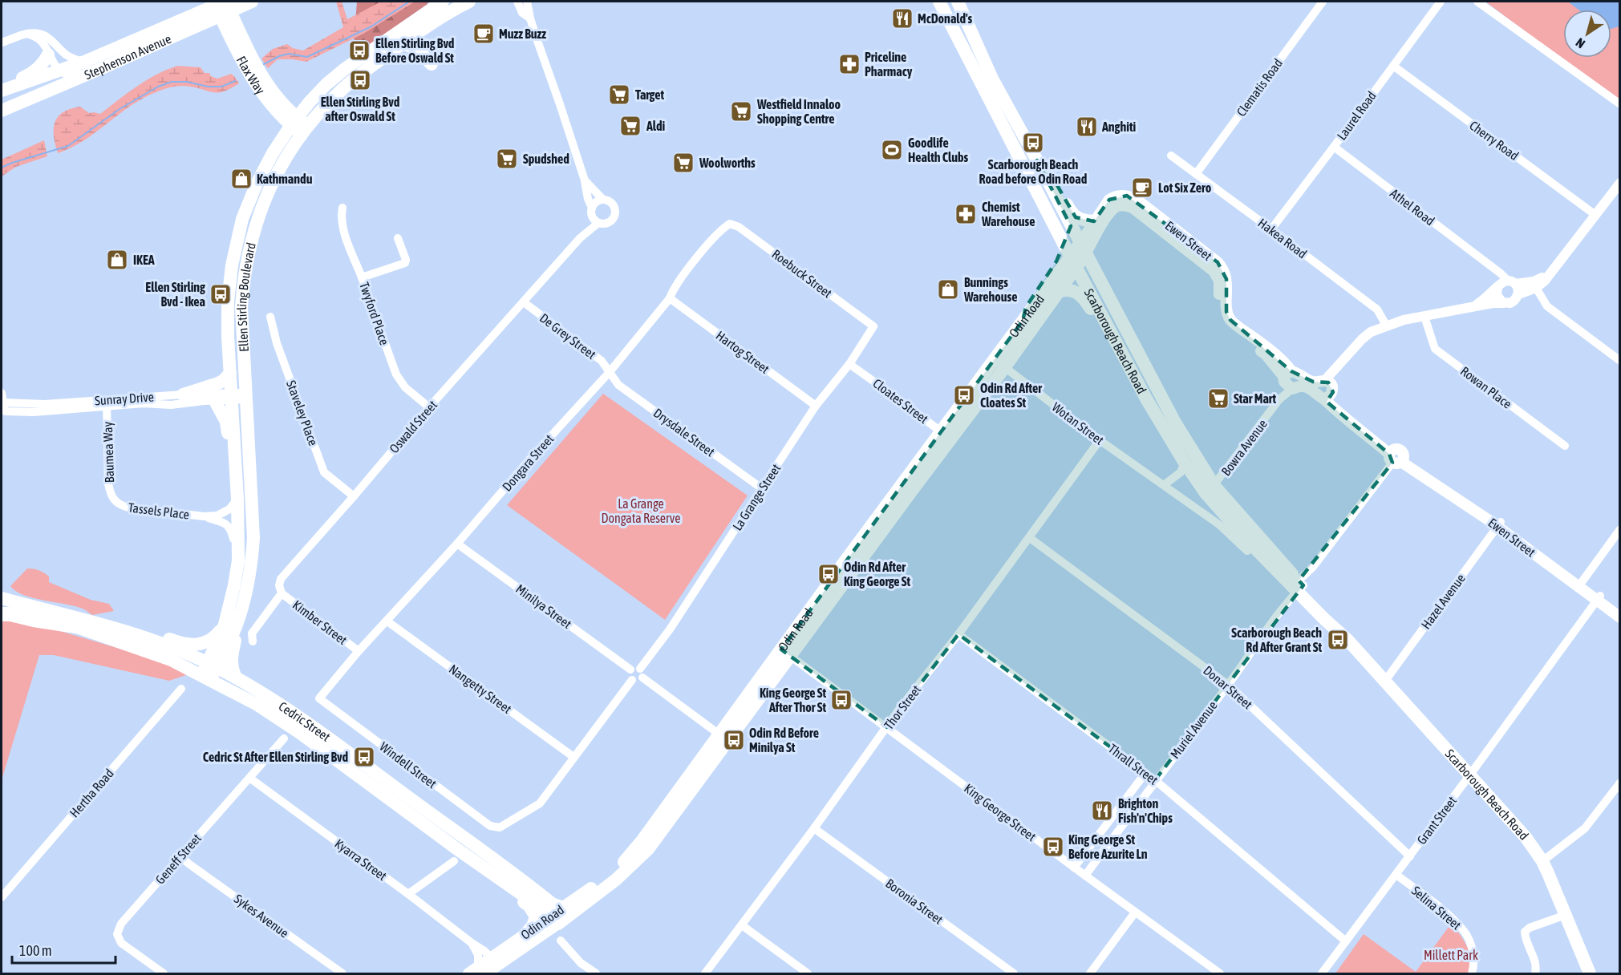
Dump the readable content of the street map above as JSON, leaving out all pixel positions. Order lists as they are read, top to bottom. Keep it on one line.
{"streets":{"main road":["Stephenson Avenue","Flax Way","Ewen Street","Ellen Stirling Boulevard","Odin Road","Scarborough Beach Road","Cedric Street"],"street":["Clematis Road","Laurel Road","Cherry Road","Athel Road","Hakea Road","Roebuck Street","Twyford Place","De Grey Street","Hartog Street","Rowan Place","Sunray Drive","Cloates Street","Staveley Place","Wotan Street","Oswald Street","Drysdale Street","Bowra Avenue","Baumea Way","Dongara Street","La Grange Street","Tassels Place","Hazel Avenue","Minilya Street","Kimber Street","Donar Street","Nangetty Street","Thor Street","Muriel Avenue","Thrall Street","Windell Street","Hertha Road","King George Street","Grant Street","Geneff Street","Kyarra Street","Boronia Street","Selina Street","Sykes Avenue"]},"crossings":[["Stephenson Avenue","Flax Way"],["Flax Way","Ellen Stirling Boulevard"],["Clematis Road","Hakea Road"],["Laurel Road","Cherry Road"],["Laurel Road","Athel Road"],["Laurel Road","Hakea Road"],["Ewen Street","Odin Road"],["Ewen Street","Scarborough Beach Road"],["Ewen Street","Bowra Avenue"],["Ewen Street","Hazel Avenue"],["Ewen Street","Muriel Avenue"],["Ewen Street","Grant Street"],["Roebuck Street","Dongara Street"],["Roebuck Street","La Grange Street"],["Ellen Stirling Boulevard","Sunray Drive"],["Ellen Stirling Boulevard","Tassels Place"],["Ellen Stirling Boulevard","Cedric Street"],["Twyford Place","Oswald Street"],["Odin Road","Scarborough Beach Road"],["Odin Road","Cloates Street"],["Odin Road","Wotan Street"],["Odin Road","Cedric Street"],["Odin Road","King George Street"],["Odin Road","Kyarra Street"],["De Grey Street","Oswald Street"],["De Grey Street","Drysdale Street"],["De Grey Street","Dongara Street"],["Scarborough Beach Road","Bowra Avenue"],["Scarborough Beach Road","Hazel Avenue"],["Scarborough Beach Road","Muriel Avenue"],["Scarborough Beach Road","Grant Street"],["Hartog Street","Dongara Street"],["Hartog Street","La Grange Street"],["Sunray Drive","Baumea Way"],["Cloates Street","La Grange Street"],["Staveley Place","Oswald Street"],["Wotan Street","Thor Street"],["Oswald Street","Kimber Street"],["Drysdale Street","Dongara Street"],["Drysdale Street","La Grange Street"],["Baumea Way","Tassels Place"],["Dongara Street","Minilya Street"],["Dongara Street","Kimber Street"],["Dongara Street","Nangetty Street"],["Dongara Street","Windell Street"],["La Grange Street","Minilya Street"],["Donar Street","Thor Street"],["Donar Street","Muriel Avenue"],["Donar Street","Grant Street"],["Nangetty Street","Windell Street"],["Thor Street","Thrall Street"],["Thor Street","King George Street"],["Thor Street","Boronia Street"],["Muriel Avenue","Thrall Street"],["Muriel Avenue","King George Street"],["Thrall Street","Grant Street"],["Grant Street","Selina Street"],["Geneff Street","Kyarra Street"],["Geneff Street","Sykes Avenue"]],"parks":["La Grange Dongata Reserve","Millett Park"],"places":{"restaurant":["McDonald's","Anghiti","Brighton Fish'n'Chips"],"cafe":["Muzz Buzz","Lot Six Zero"],"bus stop":["Ellen Stirling Bvd Before Oswald St","Ellen Stirling Bvd after Oswald St","Scarborough Beach Road before Odin Road","Ellen Stirling Bvd - Ikea","Odin Rd After Cloates St","Odin Rd After King George St","Scarborough Beach Rd After Grant St","King George St After Thor St","Odin Rd Before Minilya St","Cedric St After Ellen Stirling Bvd","King George St Before Azurite Ln"],"pharmacy":["Priceline Pharmacy","Chemist Warehouse"],"supermarket":["Target","Westfield Innaloo Shopping Centre","Aldi","Spudshed","Woolworths","Star Mart"],"sports":["Goodlife Health Clubs"],"shop":["Kathmandu","IKEA","Bunnings Warehouse"]},"scale_bar":"100 m","north":"bottom left"}
